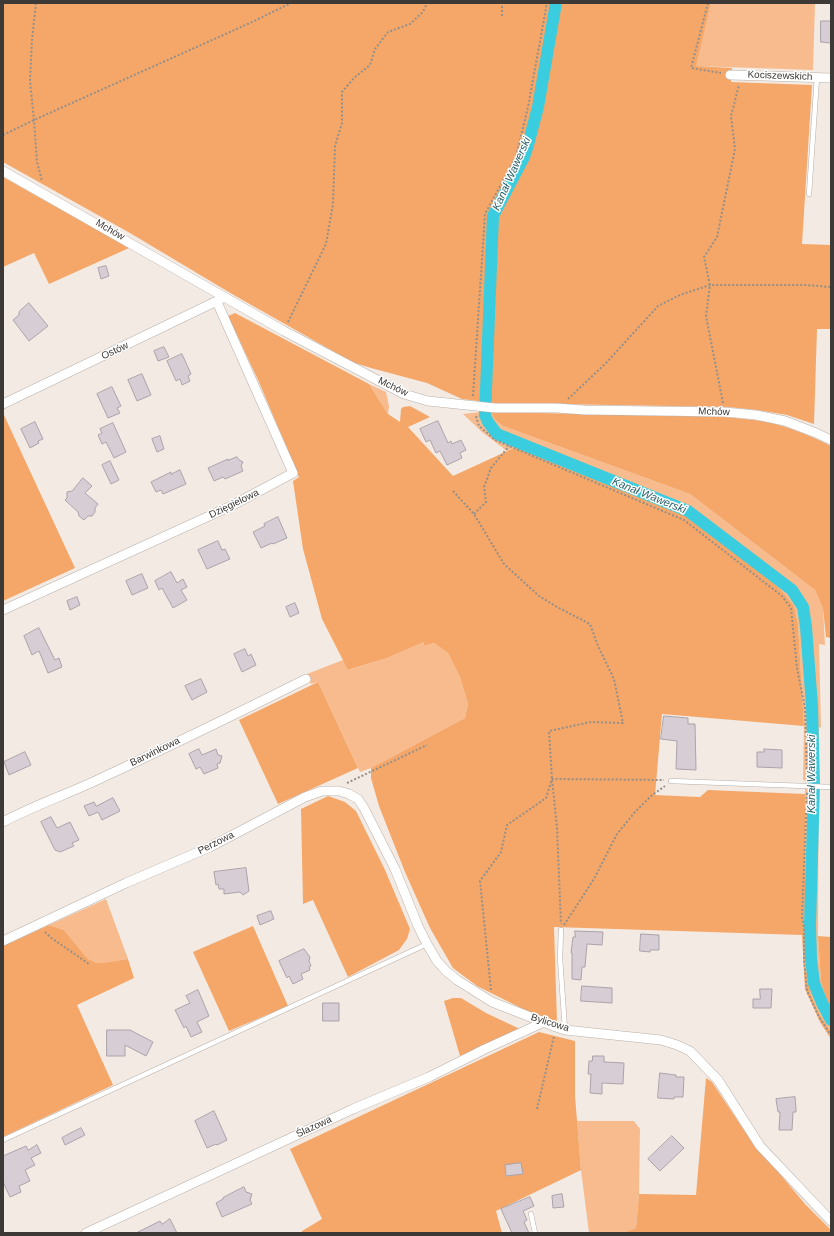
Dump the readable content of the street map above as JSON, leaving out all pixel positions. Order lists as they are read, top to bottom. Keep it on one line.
{"streets":{"street":["Kociszewskich","Mchów","Ostów","Dzięgielowa","Barwinkowa","Perzowa","Bylicowa","Ślazowa"]},"crossings":[["Mchów","Ostów"],["Ostów","Dzięgielowa"],["Perzowa","Bylicowa"],["Bylicowa","Ślazowa"]],"water":["Kanał Wawerski"]}
